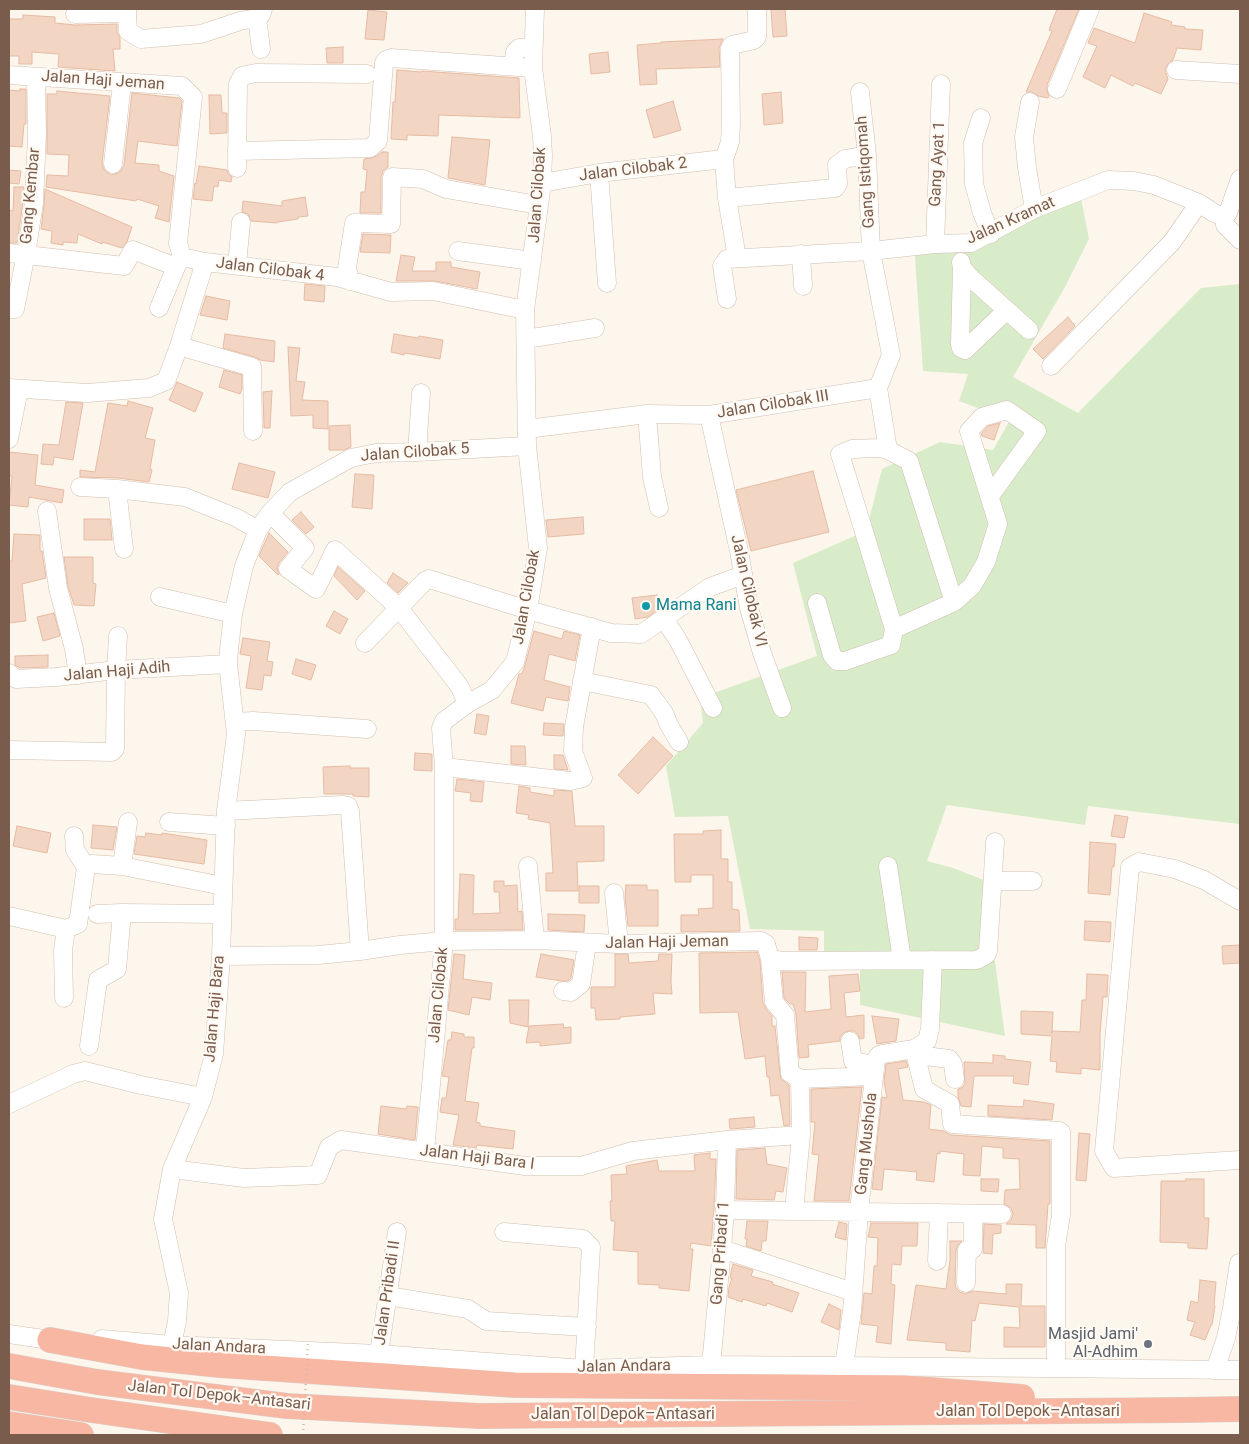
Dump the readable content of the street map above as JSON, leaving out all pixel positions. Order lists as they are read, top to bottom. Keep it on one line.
{"streets":{"highway":["Jalan Tol Depok–Antasari"],"street":["Jalan Haji Jeman","Gang Ayat 1","Jalan Cilobak 2","Gang Istiqomah","Jalan Cilobak","Gang Kembar","Jalan Kramat","Jalan Cilobak 4","Jalan Cilobak III","Jalan Cilobak 5","Jalan Cilobak VI","Jalan Haji Adih","Jalan Haji Bara","Gang Mushola","Jalan Haji Bara I","Gang Pribadi 1","Jalan Pribadi II","Jalan Andara"]},"crossings":[["Jalan Haji Jeman","Jalan Cilobak"],["Jalan Haji Jeman","Gang Kembar"],["Jalan Haji Jeman","Jalan Haji Bara"],["Gang Ayat 1","Jalan Kramat"],["Jalan Cilobak 2","Jalan Cilobak"],["Gang Istiqomah","Jalan Kramat"],["Jalan Cilobak","Jalan Cilobak 4"],["Jalan Cilobak","Jalan Cilobak III"],["Jalan Cilobak","Jalan Cilobak 5"],["Jalan Cilobak","Jalan Haji Bara I"],["Jalan Cilobak III","Jalan Cilobak 5"],["Jalan Cilobak III","Jalan Cilobak VI"],["Jalan Cilobak 5","Jalan Haji Adih"],["Jalan Cilobak 5","Jalan Haji Bara"],["Jalan Haji Adih","Jalan Haji Bara"],["Jalan Haji Bara","Jalan Haji Bara I"],["Jalan Haji Bara","Jalan Andara"],["Gang Mushola","Jalan Andara"],["Jalan Haji Bara I","Gang Pribadi 1"],["Gang Pribadi 1","Jalan Andara"],["Jalan Pribadi II","Jalan Andara"]],"places":["Mama Rani","Masjid Jami' Al-Adhim"]}
